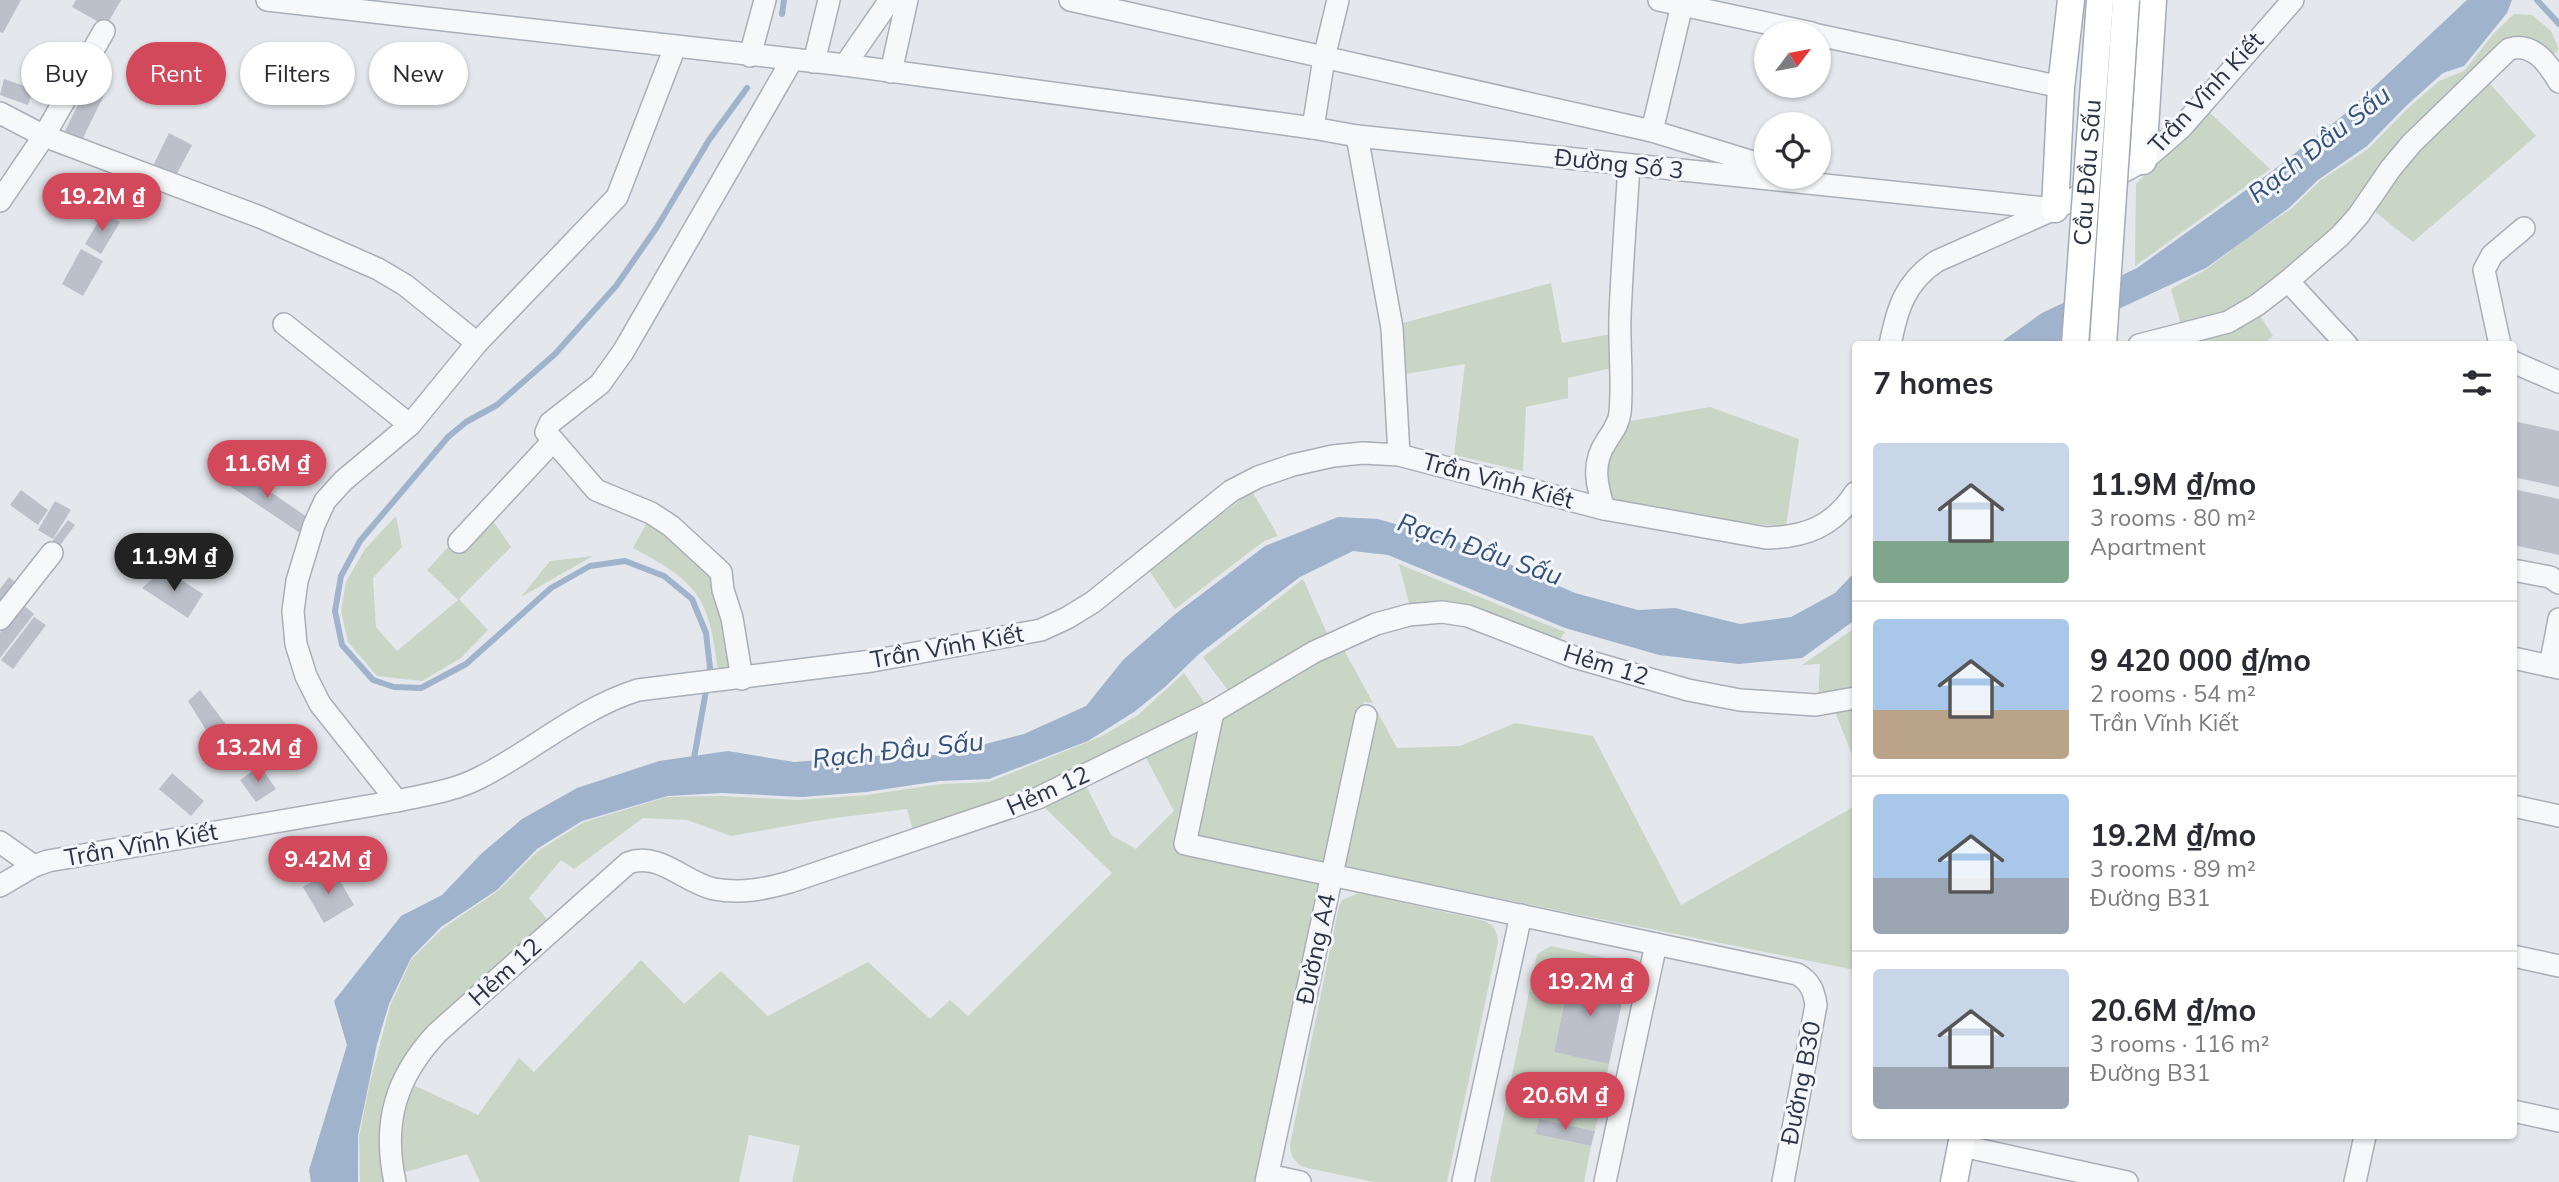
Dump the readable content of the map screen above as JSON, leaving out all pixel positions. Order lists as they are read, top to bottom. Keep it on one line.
{"streets":{"main road":["Cầu Đầu Sấu"],"street":["Trần Vĩnh Kiết","Đường Số 3","Hẻm 12","Đường A4","Đường B30"]},"crossings":[["Trần Vĩnh Kiết","Đường Số 3"]],"water":["Rạch Đầu Sấu"],"north":"top right","page":{"chip":["Buy","Rent","Filters","New"],"price":["19.2M ₫","11.6M ₫","11.9M ₫","13.2M ₫","9.42M ₫","19.2M ₫","20.6M ₫"],"heading":"7 homes","list":[{"name":"11.9M ₫/mo","note":"3 rooms · 80 m² · Apartment"},{"name":"9 420 000 ₫/mo","note":"2 rooms · 54 m² · Trần Vĩnh Kiết"},{"name":"19.2M ₫/mo","note":"3 rooms · 89 m² · Đường B31"},{"name":"20.6M ₫/mo","note":"3 rooms · 116 m² · Đường B31"}]}}
